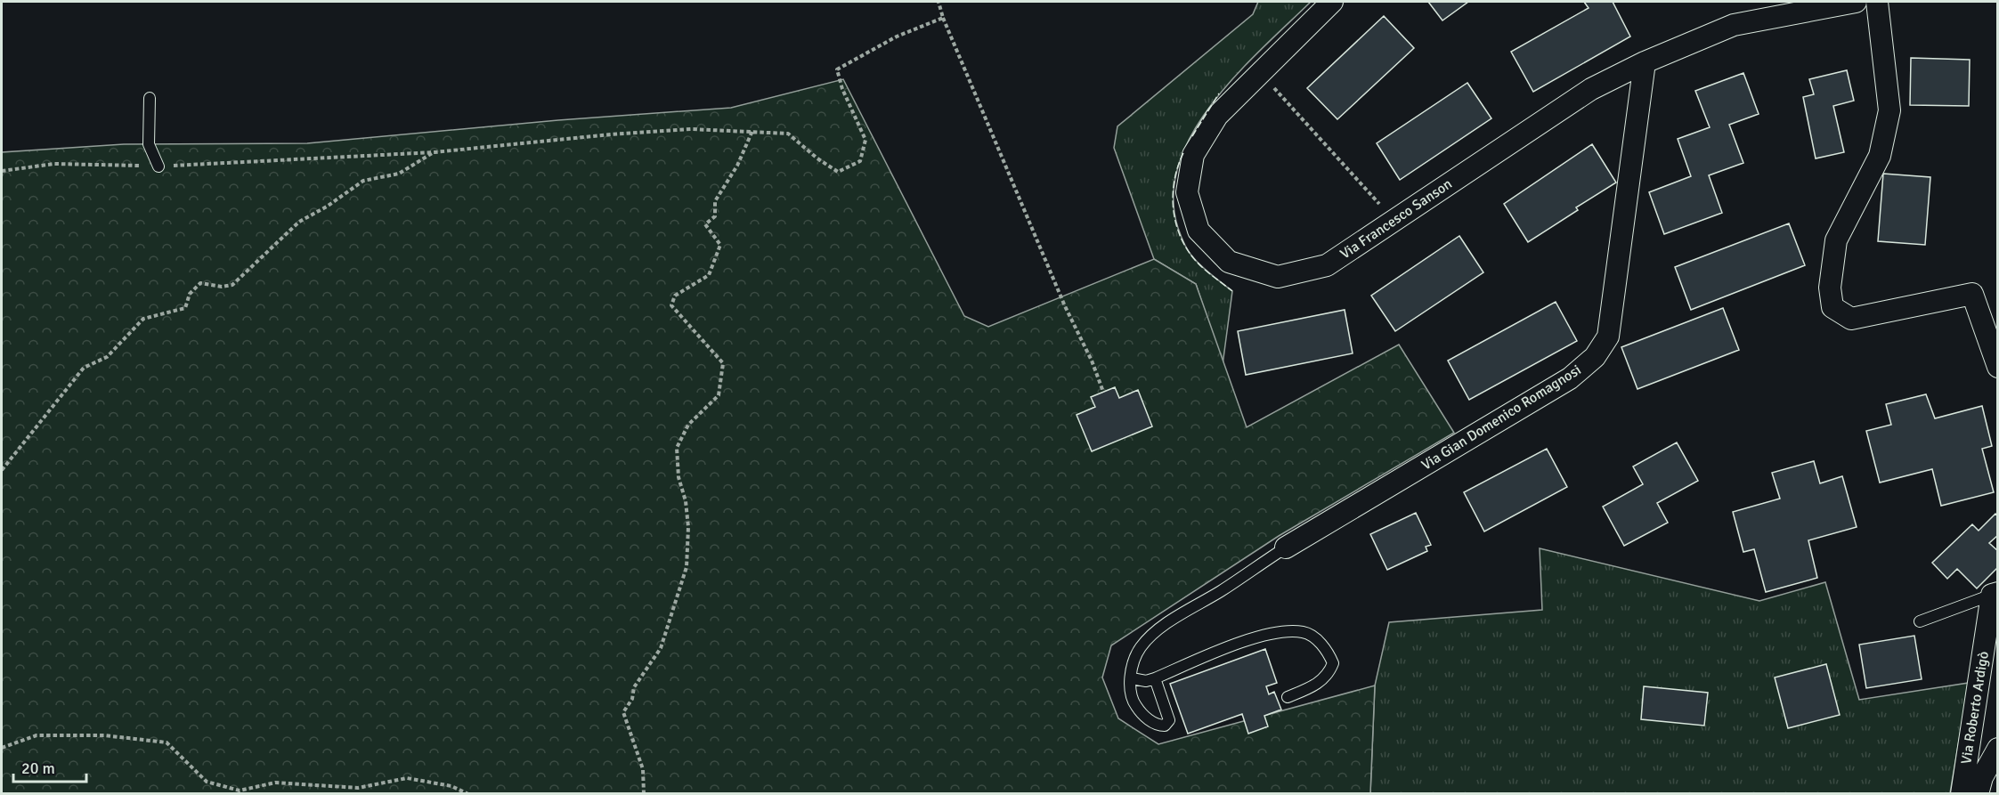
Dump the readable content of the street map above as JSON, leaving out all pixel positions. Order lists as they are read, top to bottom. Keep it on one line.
{"streets":{"street":["Via Francesco Sanson","Via Gian Domenico Romagnosi","Via Roberto Ardigò"]},"crossings":[["Via Francesco Sanson","Via Gian Domenico Romagnosi"]],"scale_bar":"20 m"}
